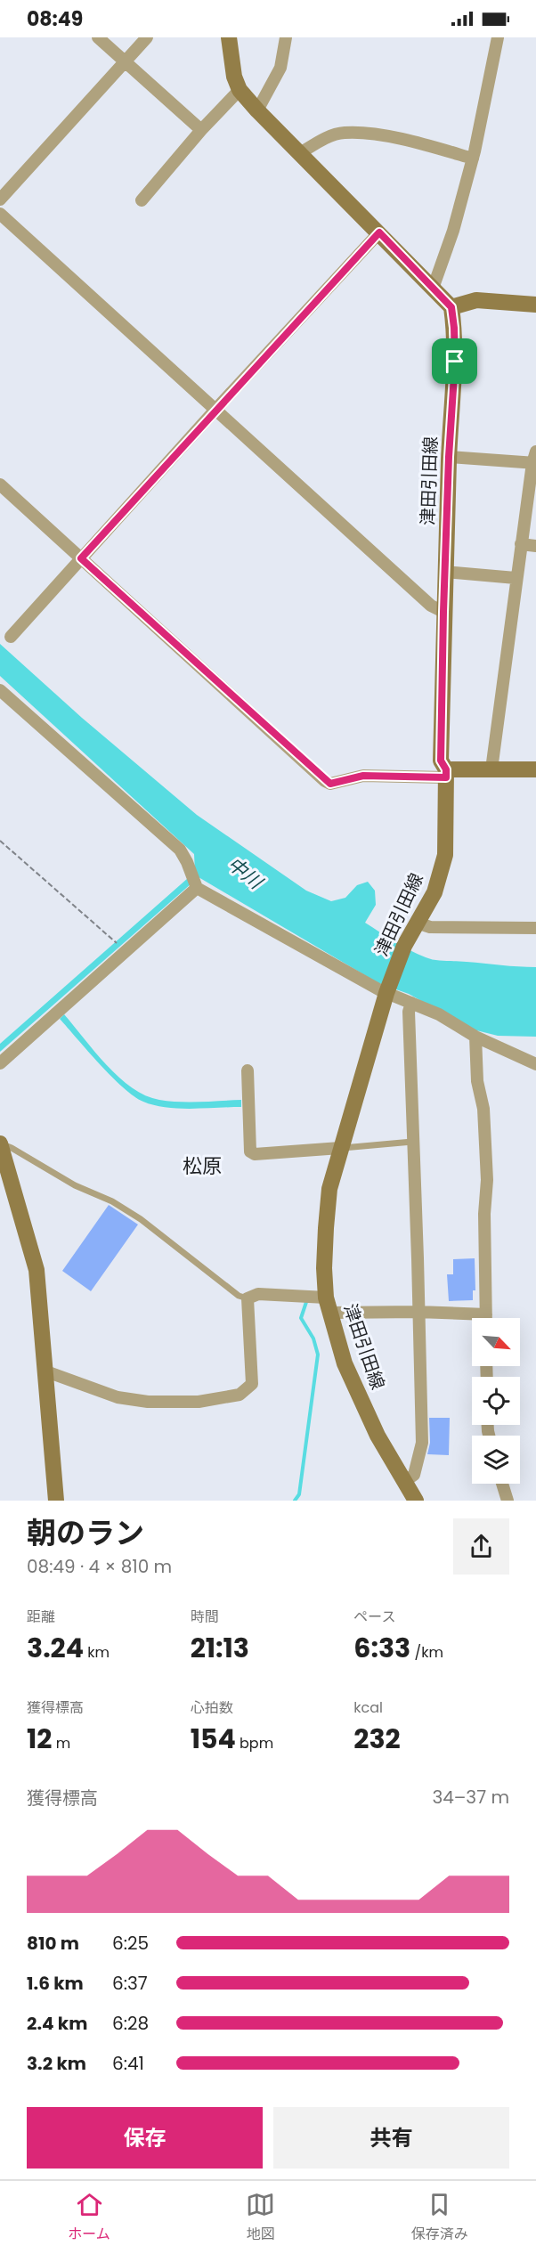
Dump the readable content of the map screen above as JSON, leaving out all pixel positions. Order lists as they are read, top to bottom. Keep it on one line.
{"streets":{"main road":["津田引田線"]},"districts":["松原"],"water":["中川"],"north":"bottom right","page":{"status":"08:49","heading":["朝のラン","08:49 · 4 × 810 m"],"stats":[["距離","3.24 km"],["時間","21:13"],["ペース","6:33 /km"],["獲得標高","12 m"],["心拍数","154 bpm"],["kcal","232"]],"chart":["獲得標高","34–37 m"],"list":[{"name":"810 m","note":"6:25"},{"name":"1.6 km","note":"6:37"},{"name":"2.4 km","note":"6:28"},{"name":"3.2 km","note":"6:41"}],"buttons":["保存","共有"],"tabs":["ホーム","地図","保存済み"]}}
